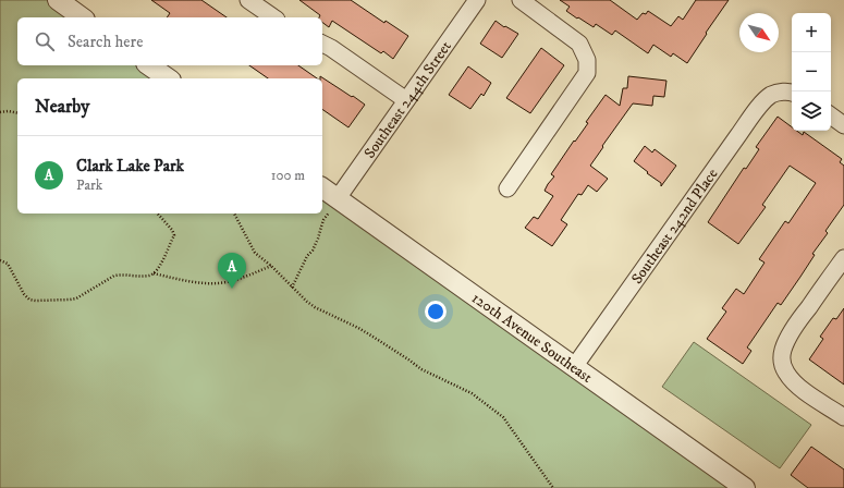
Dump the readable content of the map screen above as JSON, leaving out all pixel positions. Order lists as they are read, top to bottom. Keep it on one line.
{"streets":{"street":["Southeast 244th Street","Southeast 242nd Place","120th Avenue Southeast"]},"crossings":[["Southeast 244th Street","120th Avenue Southeast"],["Southeast 242nd Place","120th Avenue Southeast"]],"north":"bottom right","page":{"map_buttons":["+","−"],"search":"Search here","heading":"Nearby","list":[{"mark":"A","name":"Clark Lake Park","note":"Park","value":"100 m"}],"pins":"A"}}
